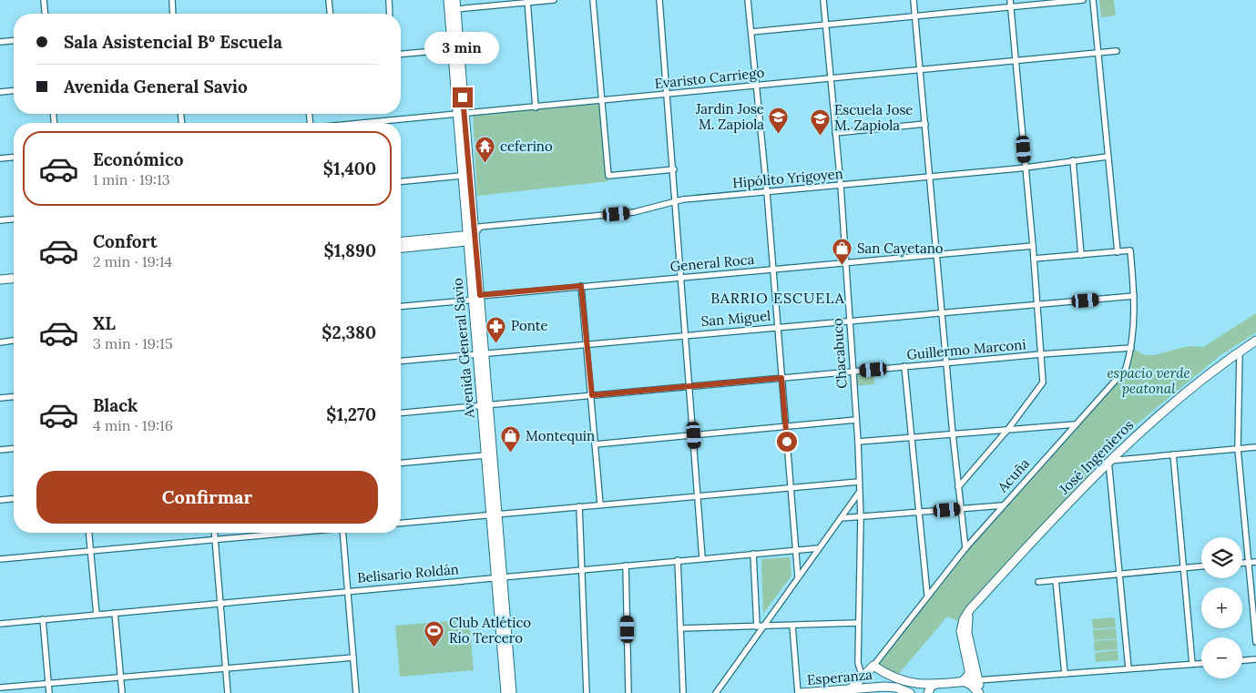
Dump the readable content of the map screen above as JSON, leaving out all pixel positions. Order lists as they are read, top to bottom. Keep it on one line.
{"streets":{"main road":["Avenida General Savio","José Ingenieros","Acuña","Esperanza"],"street":["Evaristo Carriego","Hipólito Yrigoyen","General Roca","San Miguel","Guillermo Marconi","Chacabuco","Belisario Roldán"]},"crossings":[["Evaristo Carriego","Avenida General Savio"],["Evaristo Carriego","Chacabuco"],["Hipólito Yrigoyen","Avenida General Savio"],["Hipólito Yrigoyen","Chacabuco"],["General Roca","Avenida General Savio"],["General Roca","Chacabuco"],["San Miguel","Avenida General Savio"],["San Miguel","Chacabuco"],["San Miguel","Acuña"],["Avenida General Savio","Guillermo Marconi"],["Avenida General Savio","Belisario Roldán"],["Guillermo Marconi","Chacabuco"],["Guillermo Marconi","Acuña"],["Chacabuco","Acuña"],["José Ingenieros","Esperanza"],["Acuña","Esperanza"]],"districts":["BARRIO ESCUELA"],"parks":["espacio verde peatonal"],"places":{"school or university":["Jardin Jose M. Zapiola","Escuela Jose M. Zapiola"],"temple":["ceferino"],"shop":["San Cayetano","Montequin"],"pharmacy":["Ponte"],"sports":["Club Atlético Río Tercero"]},"page":{"banner":["Sala Asistencial Bº Escuela","Avenida General Savio"],"bubble":"3 min","list":[{"name":"Económico","note":"1 min · 19:13","value":"$1,400"},{"name":"Confort","note":"2 min · 19:14","value":"$1,890"},{"name":"XL","note":"3 min · 19:15","value":"$2,380"},{"name":"Black","note":"4 min · 19:16","value":"$1,270"}],"buttons":"Confirmar","map_buttons":["+","−"]}}
